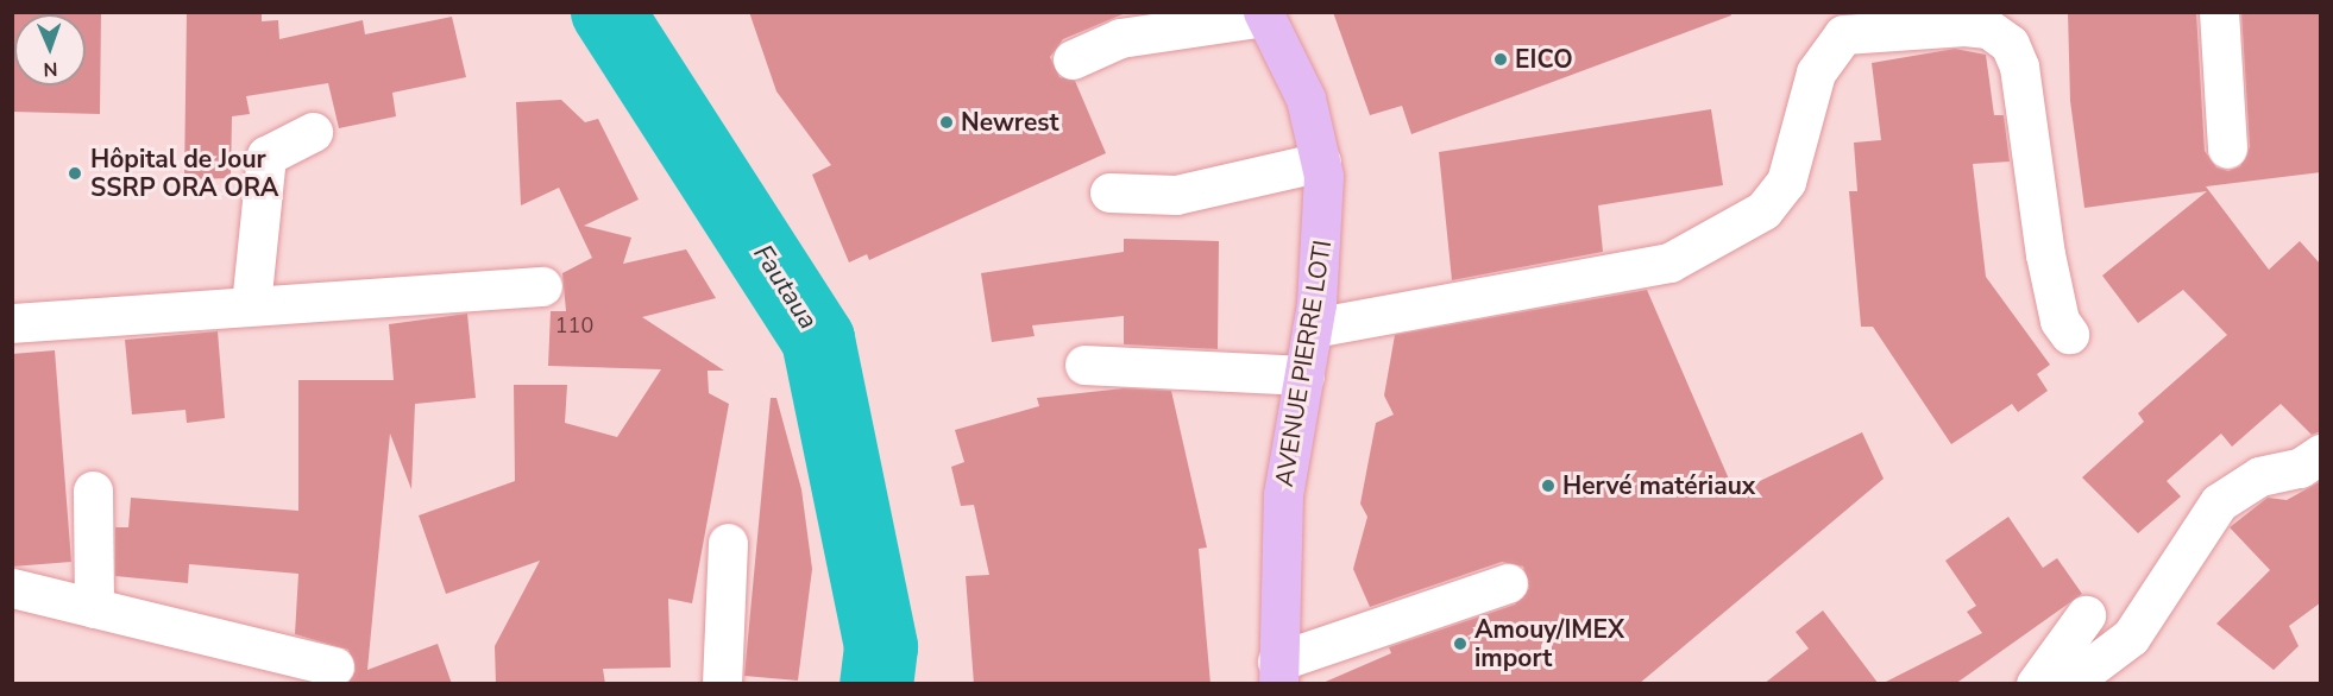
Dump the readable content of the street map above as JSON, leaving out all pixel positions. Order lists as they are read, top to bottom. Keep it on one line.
{"streets":{"main road":["AVENUE PIERRE LOTI"]},"water":["Fautaua"],"places":["EICO","Newrest","Hôpital de Jour SSRP ORA ORA","Hervé matériaux","Amouy/IMEX import"],"house_numbers":["110"],"north":"bottom"}
